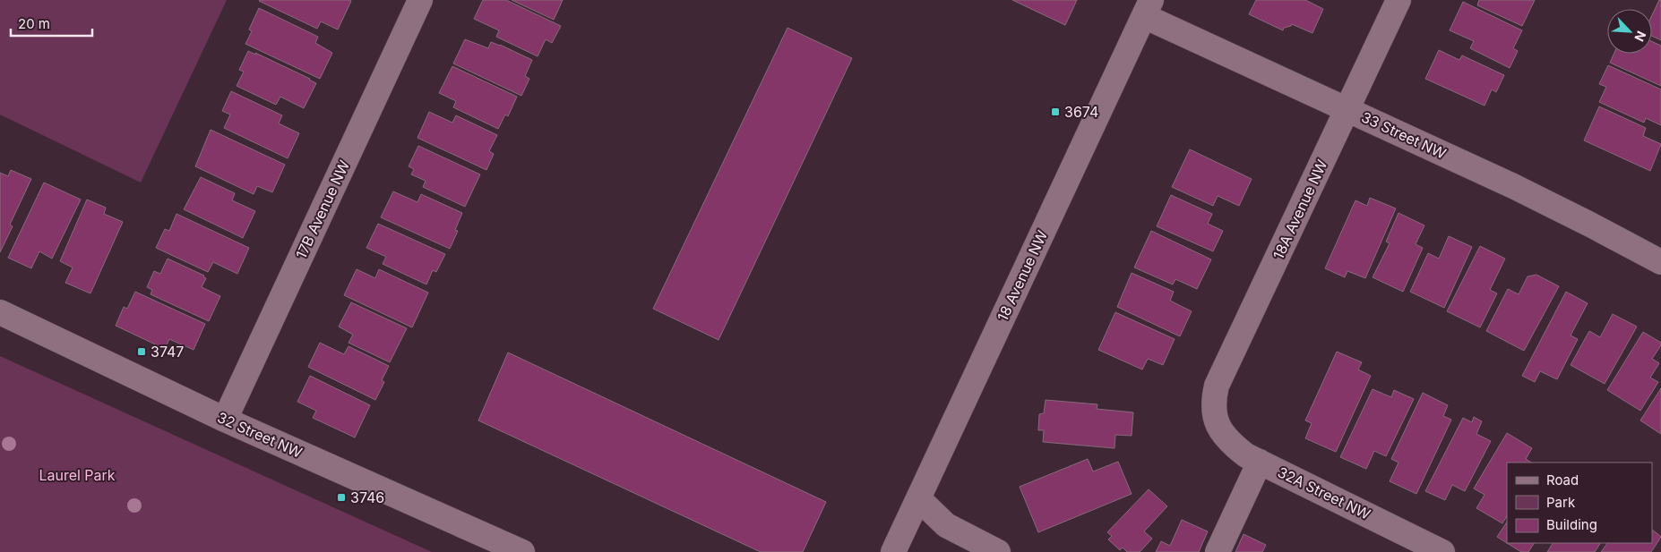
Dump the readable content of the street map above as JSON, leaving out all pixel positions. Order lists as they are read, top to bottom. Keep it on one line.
{"streets":{"street":["33 Street NW","17B Avenue NW","18A Avenue NW","18 Avenue NW","32 Street NW","32A Street NW"]},"crossings":[["33 Street NW","18A Avenue NW"],["33 Street NW","18 Avenue NW"],["17B Avenue NW","32 Street NW"],["18A Avenue NW","32A Street NW"]],"parks":["Laurel Park"],"places":{"transit":["3674","3747","3746"]},"legend":["Road","Park","Building"],"scale_bar":"20 m","north":"bottom right"}
